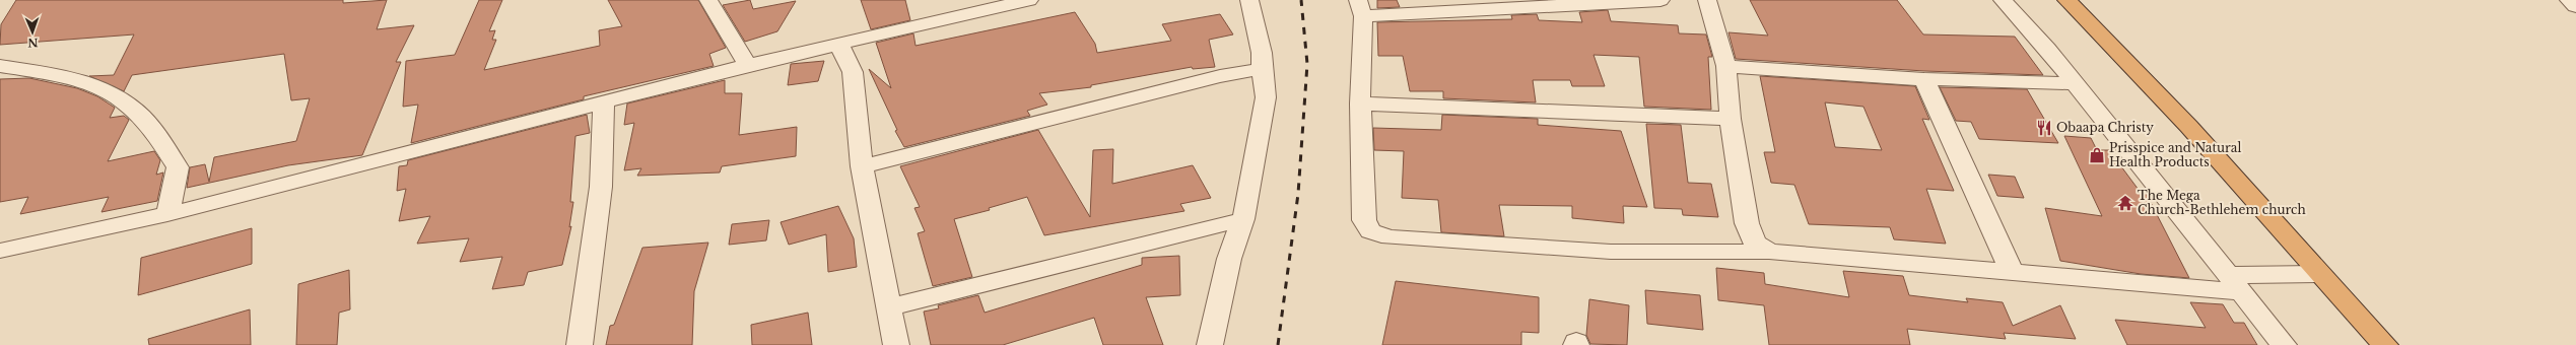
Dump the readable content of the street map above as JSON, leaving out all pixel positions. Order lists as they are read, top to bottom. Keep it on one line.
{"places":{"restaurant":["Obaapa Christy"],"shop":["Prisspice and Natural Health Products"],"temple":["The Mega Church-Bethlehem church"]},"north":"bottom"}
